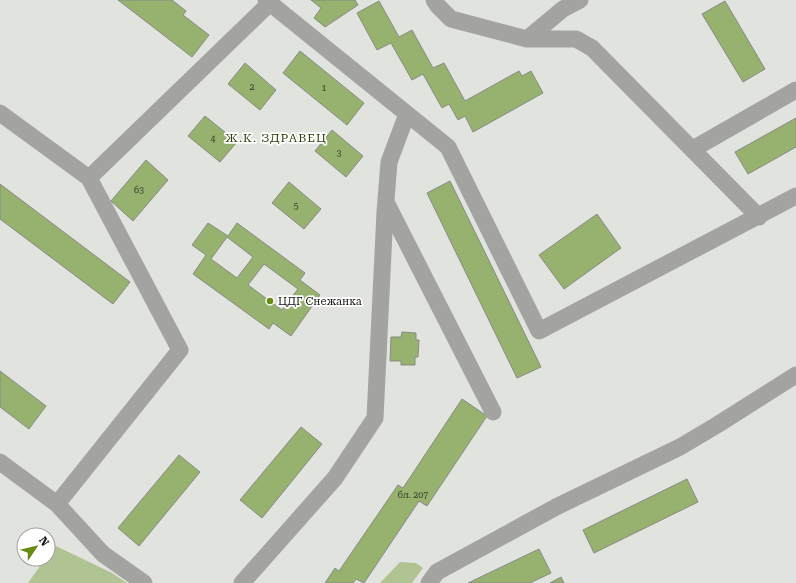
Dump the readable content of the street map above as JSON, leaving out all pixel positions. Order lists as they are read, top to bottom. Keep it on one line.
{"districts":["Ж.К. ЗДРАВЕЦ"],"places":["ЦДГ Снежанка"],"house_numbers":["2","1","4","3","63","5","бл. 207"],"north":"top right"}
